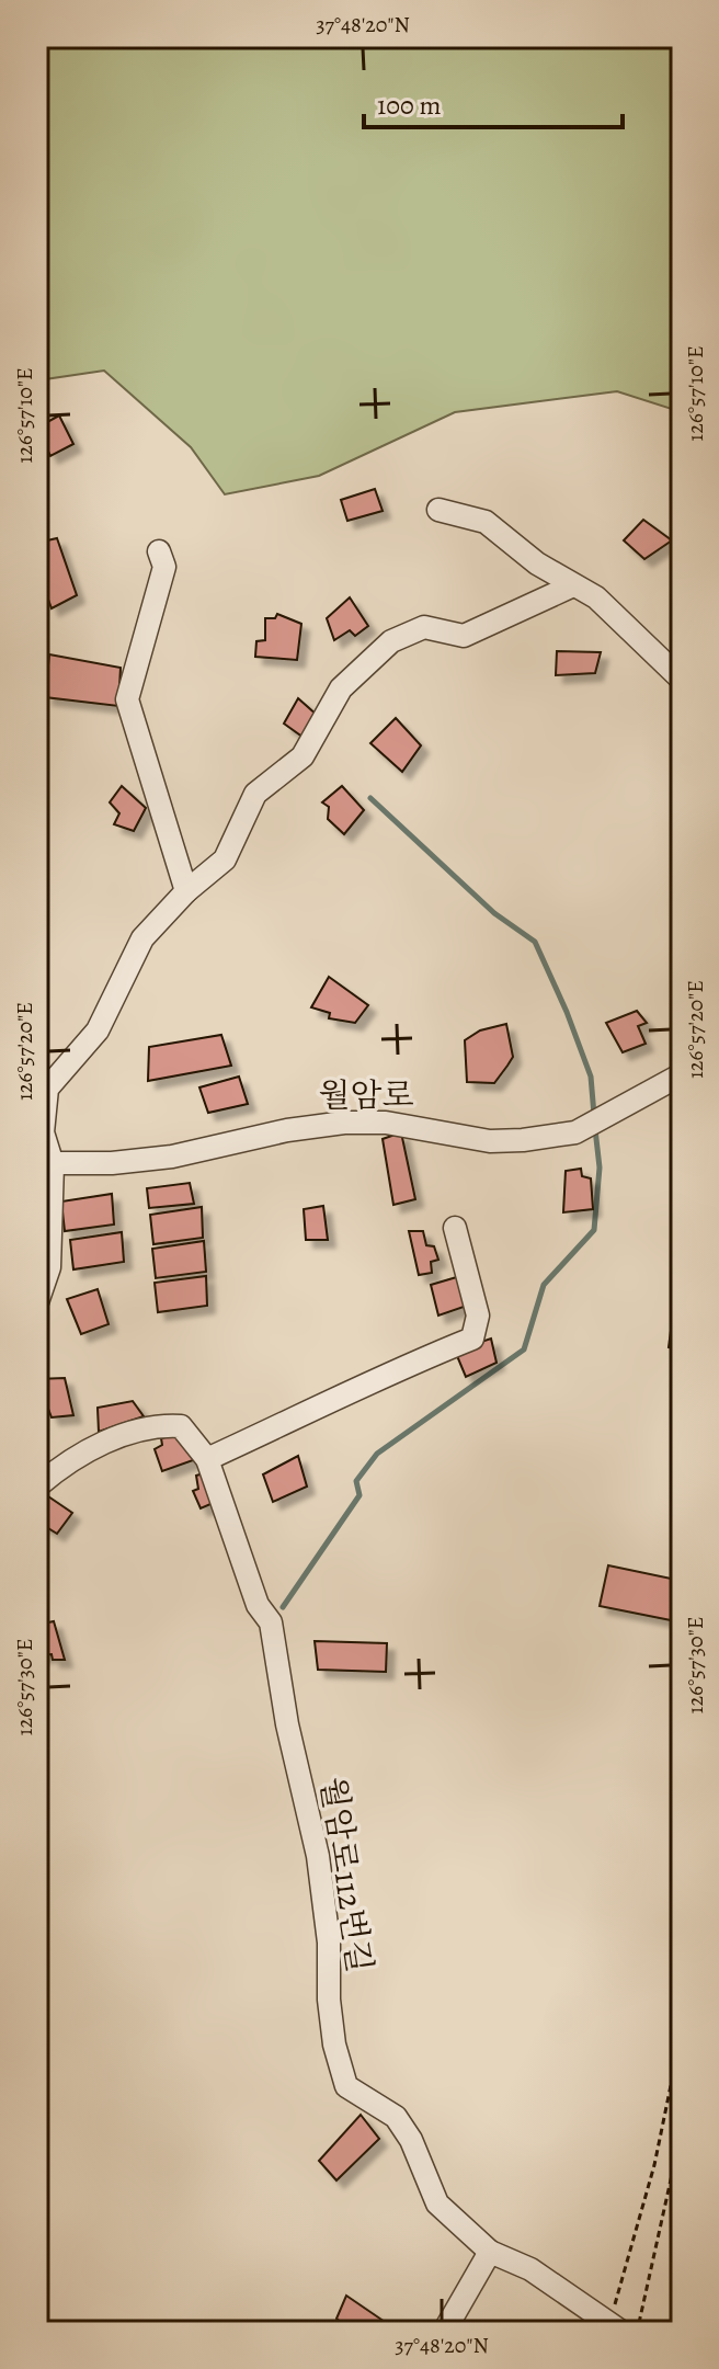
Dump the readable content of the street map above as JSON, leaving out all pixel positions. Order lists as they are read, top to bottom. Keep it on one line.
{"streets":{"street":["월암로","월암로112번길"]},"scale_bar":"100 m","coordinates":["37°48'20\"N","126°57'10\"E","126°57'20\"E","126°57'30\"E"]}
